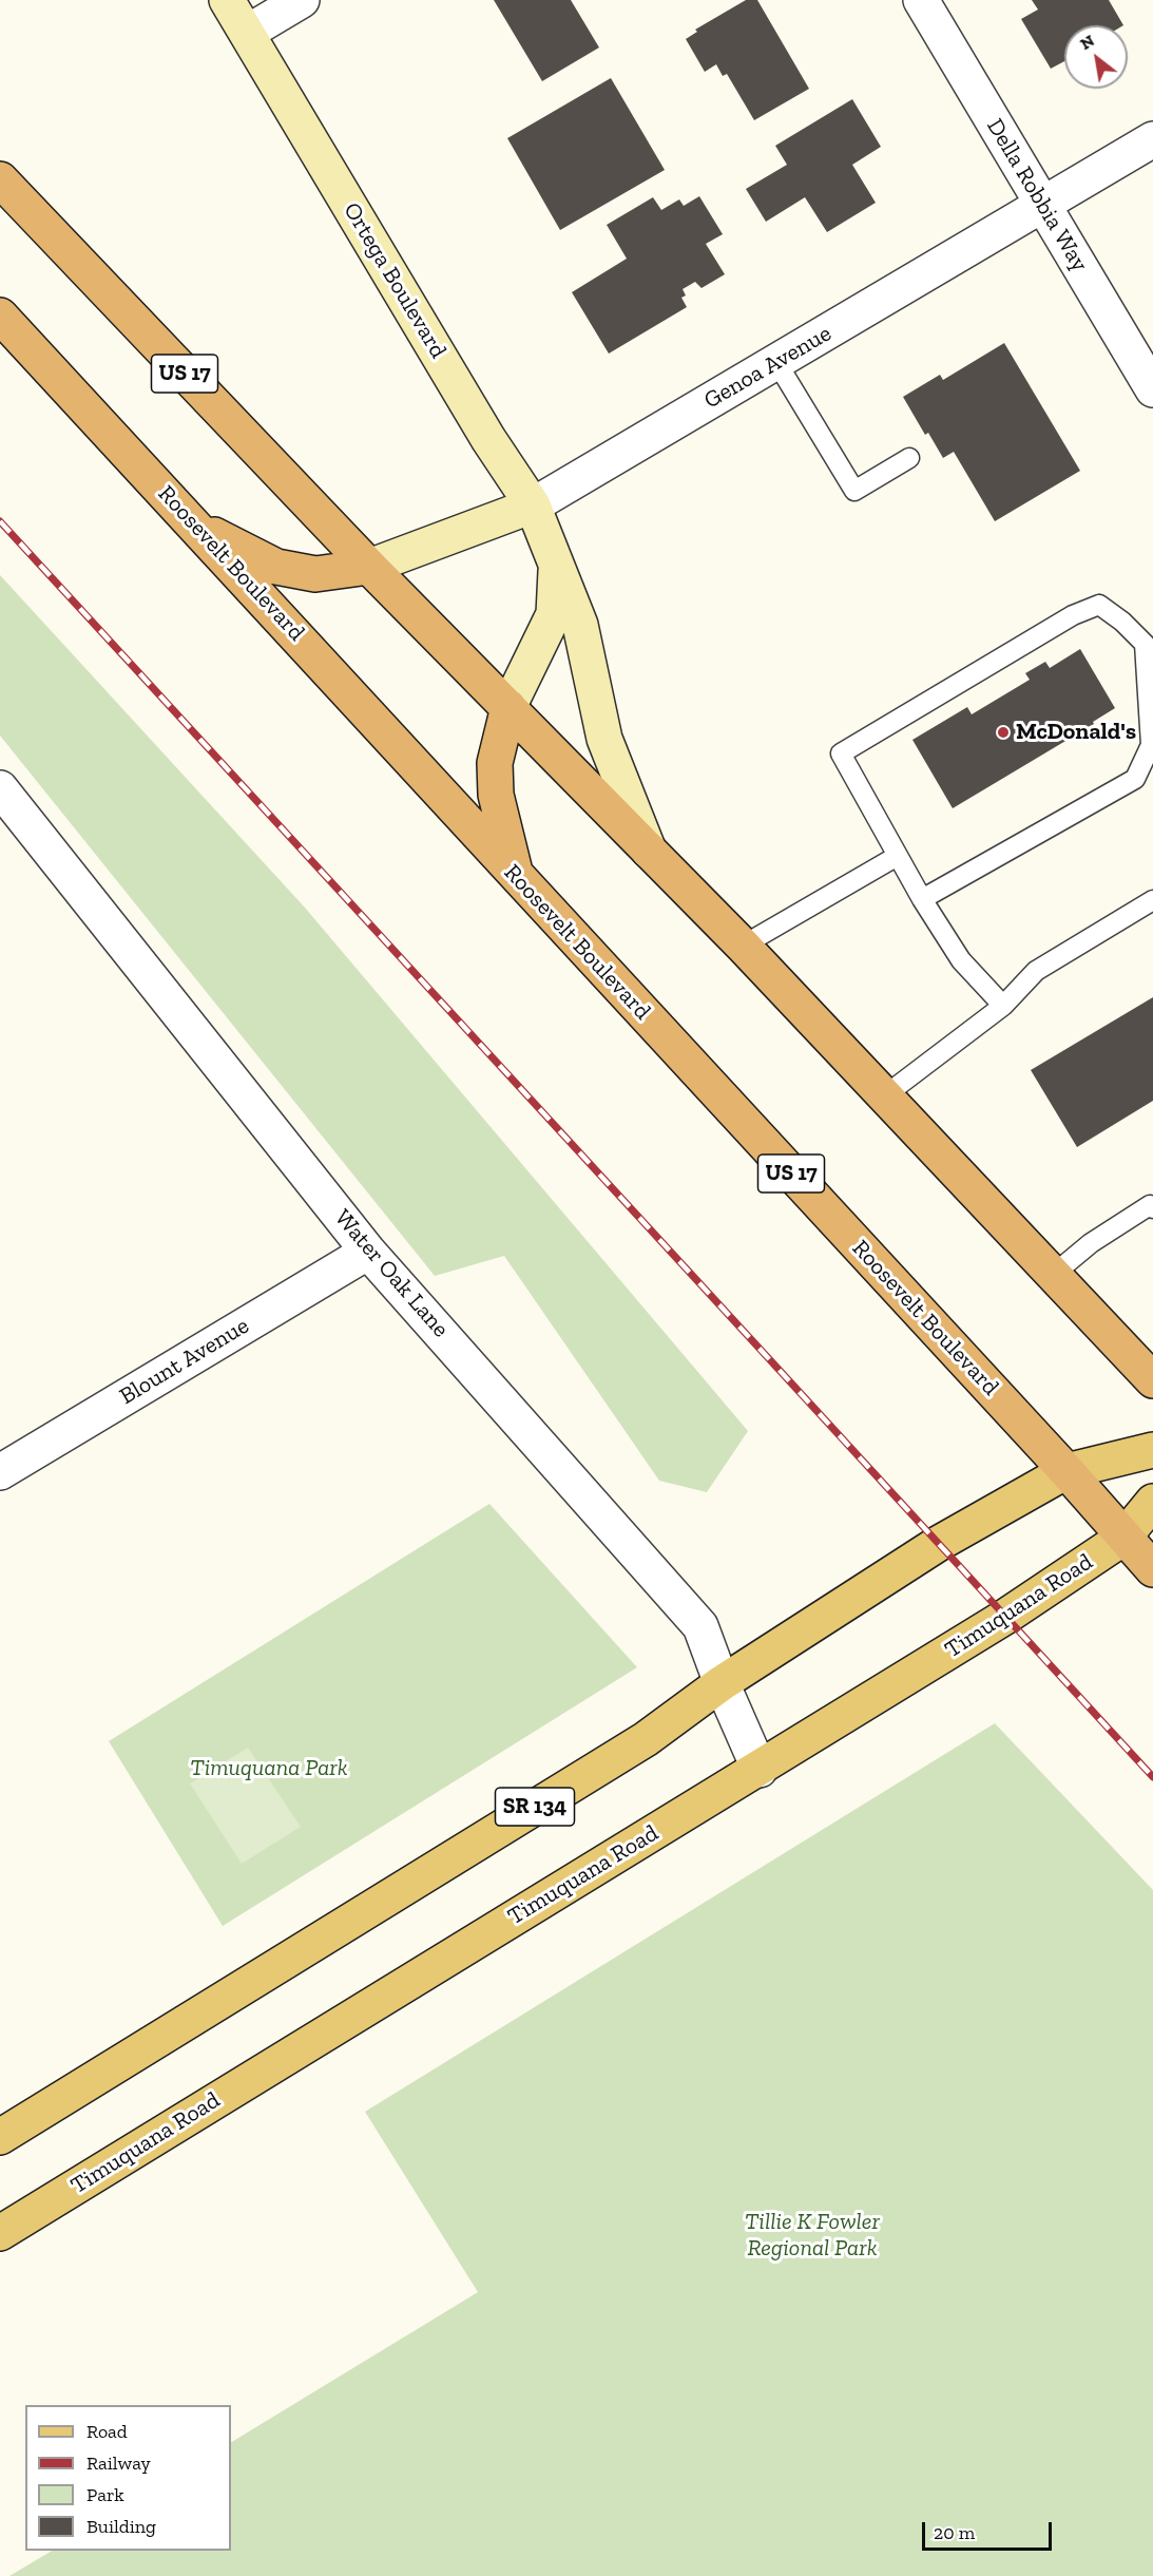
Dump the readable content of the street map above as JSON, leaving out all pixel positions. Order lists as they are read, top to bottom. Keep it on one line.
{"streets":{"highway":["US 17","Roosevelt Boulevard"],"main road":["Ortega Boulevard","Genoa Avenue","Timuquana Road","SR 134"],"street":["Della Robbia Way","Water Oak Lane","Blount Avenue"]},"crossings":[["Della Robbia Way","Genoa Avenue"],["Ortega Boulevard","Genoa Avenue"],["Ortega Boulevard","US 17"],["Genoa Avenue","US 17"],["Roosevelt Boulevard","Timuquana Road"],["Roosevelt Boulevard","SR 134"],["Water Oak Lane","Blount Avenue"],["Water Oak Lane","Timuquana Road"],["Water Oak Lane","SR 134"]],"parks":["Timuquana Park","Tillie K Fowler Regional Park"],"places":["McDonald's"],"legend":["Road","Railway","Park","Building"],"scale_bar":"20 m","north":"top left"}
